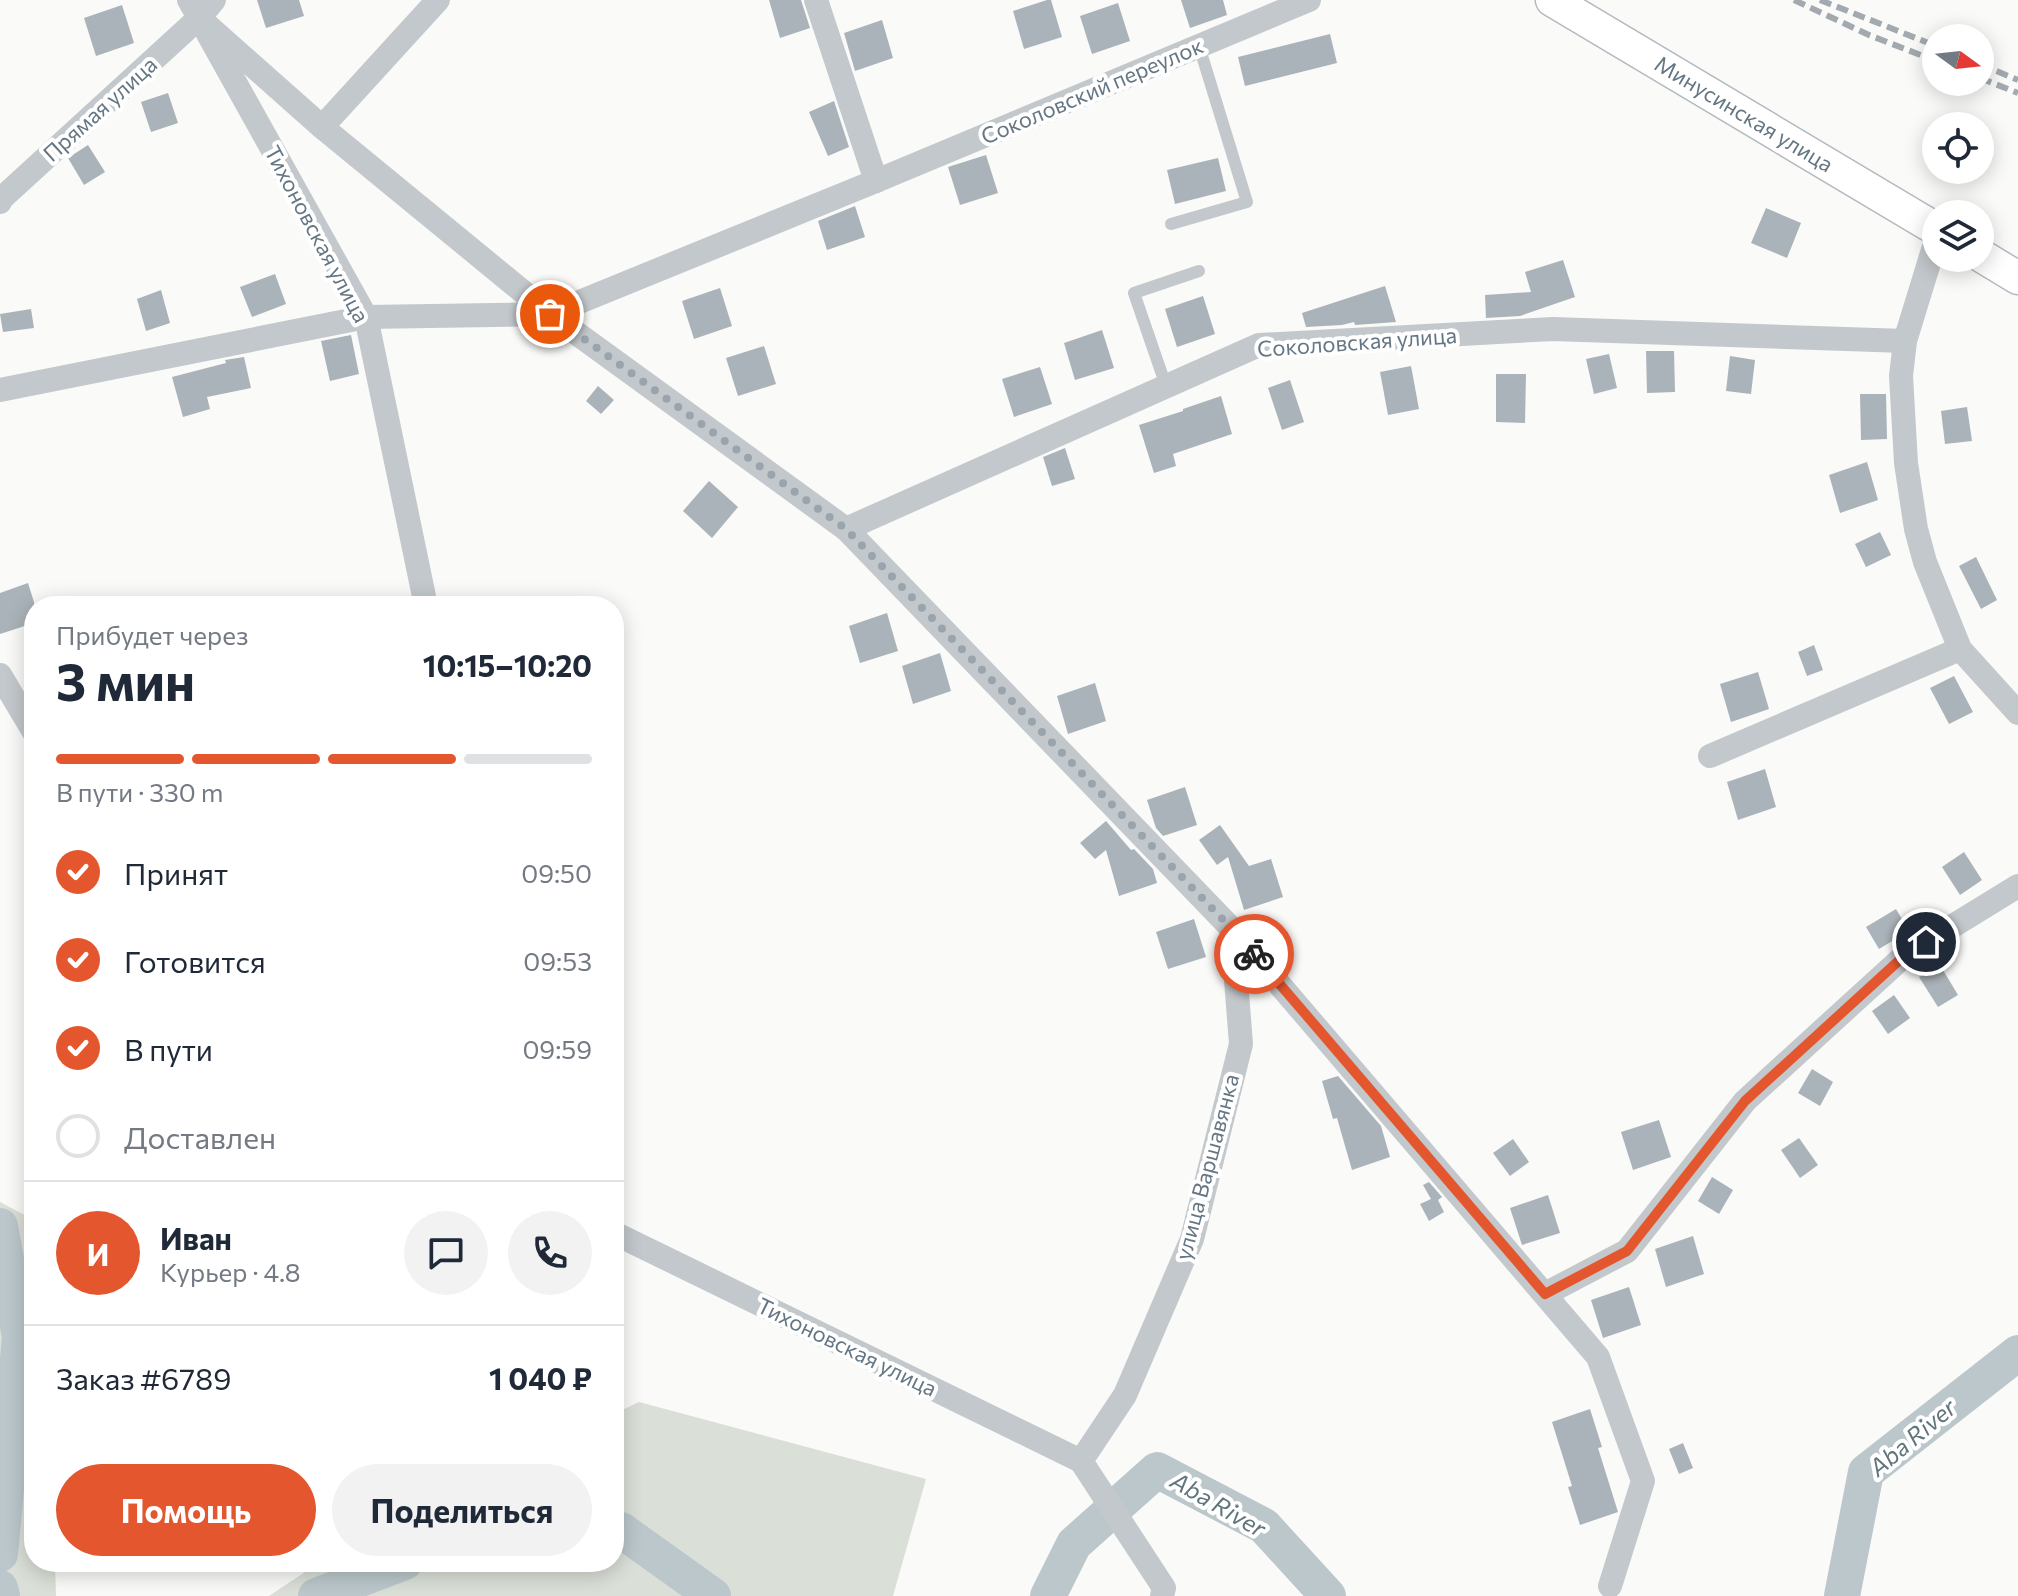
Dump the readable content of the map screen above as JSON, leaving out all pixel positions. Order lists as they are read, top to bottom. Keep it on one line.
{"streets":{"main road":["Минусинская улица"],"street":["Соколовский переулок","Прямая улица","Тихоновская улица","Соколовская улица","улица Варшавянка"]},"crossings":[["Прямая улица","Тихоновская улица"],["Тихоновская улица","улица Варшавянка"]],"water":["Aba River"],"north":"right","page":{"heading":["3 мин","Прибудет через","10:15–10:20"],"panel":["Иван","Курьер · 4.8","Заказ #6789","1 040 ₽"],"bar":"В пути · 330 m","list":[["Принят","09:50"],["Готовится","09:53"],["В пути","09:59"],"Доставлен"],"round":"И","buttons":["Помощь","Поделиться"]}}
